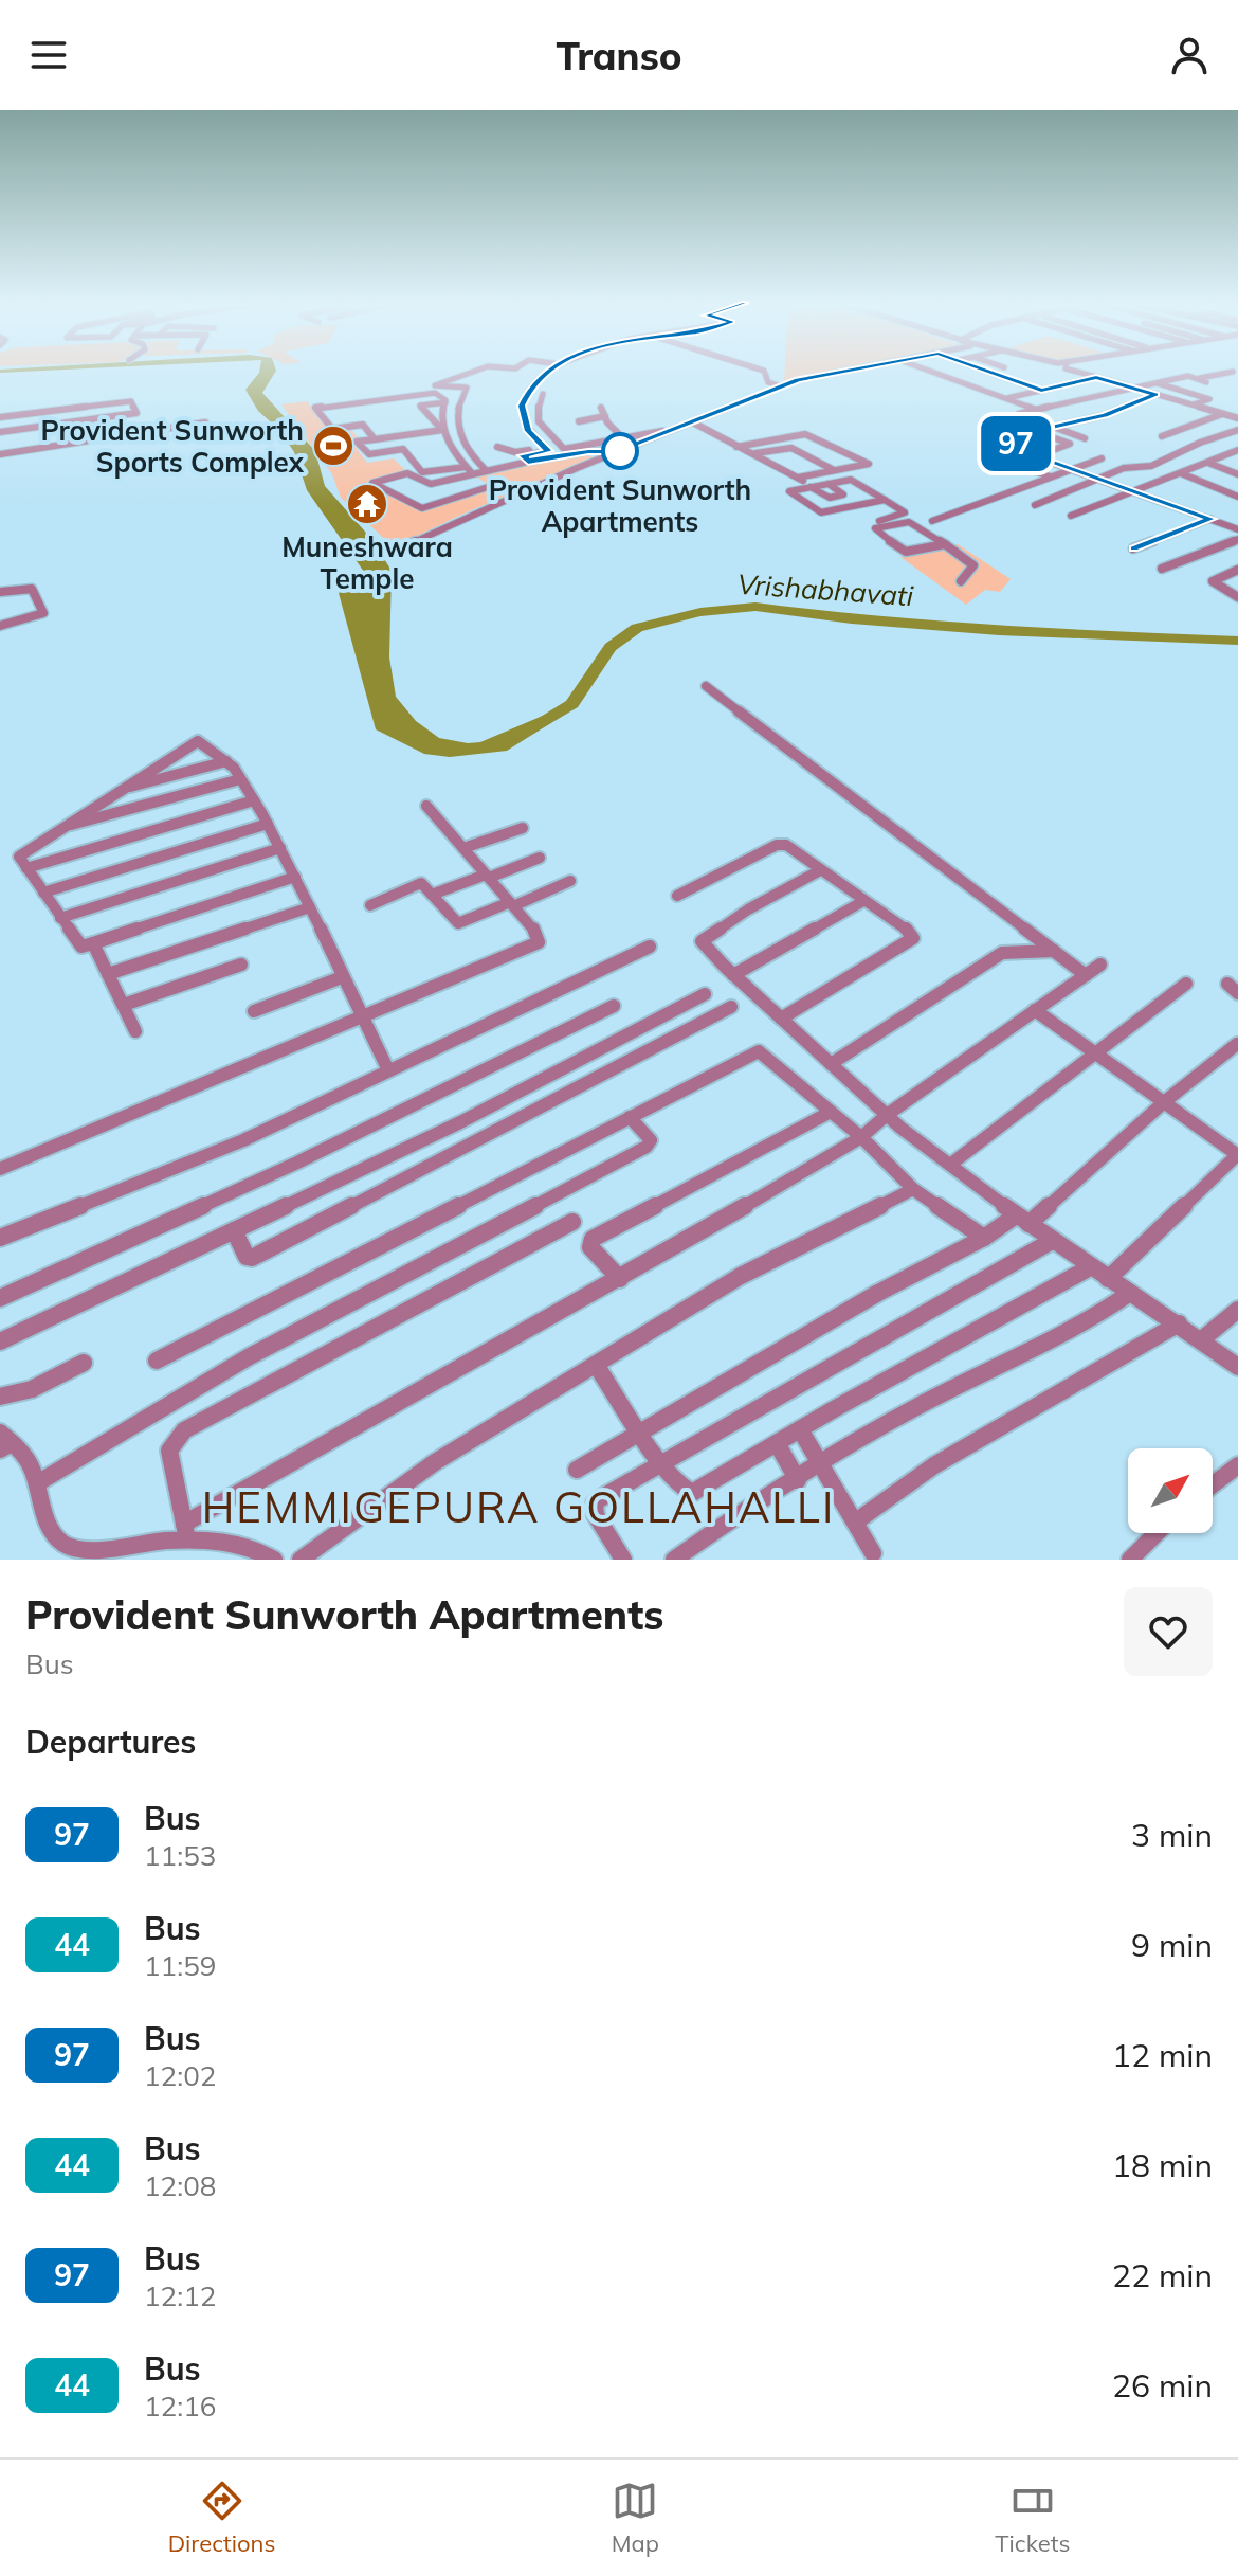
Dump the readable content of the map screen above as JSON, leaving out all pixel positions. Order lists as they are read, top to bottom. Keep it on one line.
{"districts":["HEMMIGEPURA GOLLAHALLI"],"water":["Vrishabhavati"],"places":{"sports":["Provident Sunworth Sports Complex"],"other":["Provident Sunworth Apartments"],"temple":["Muneshwara Temple"]},"lines":["bus line 97"],"north":"top right","page":{"header":"Transo","on_map":"97","heading":[["Provident Sunworth Apartments","Bus"],"Departures"],"list":[{"mark":"97","name":"Bus","note":"11:53","value":"3 min"},{"mark":"44","name":"Bus","note":"11:59","value":"9 min"},{"mark":"97","name":"Bus","note":"12:02","value":"12 min"},{"mark":"44","name":"Bus","note":"12:08","value":"18 min"},{"mark":"97","name":"Bus","note":"12:12","value":"22 min"},{"mark":"44","name":"Bus","note":"12:16","value":"26 min"}],"tabs":["Directions","Map","Tickets"]}}
